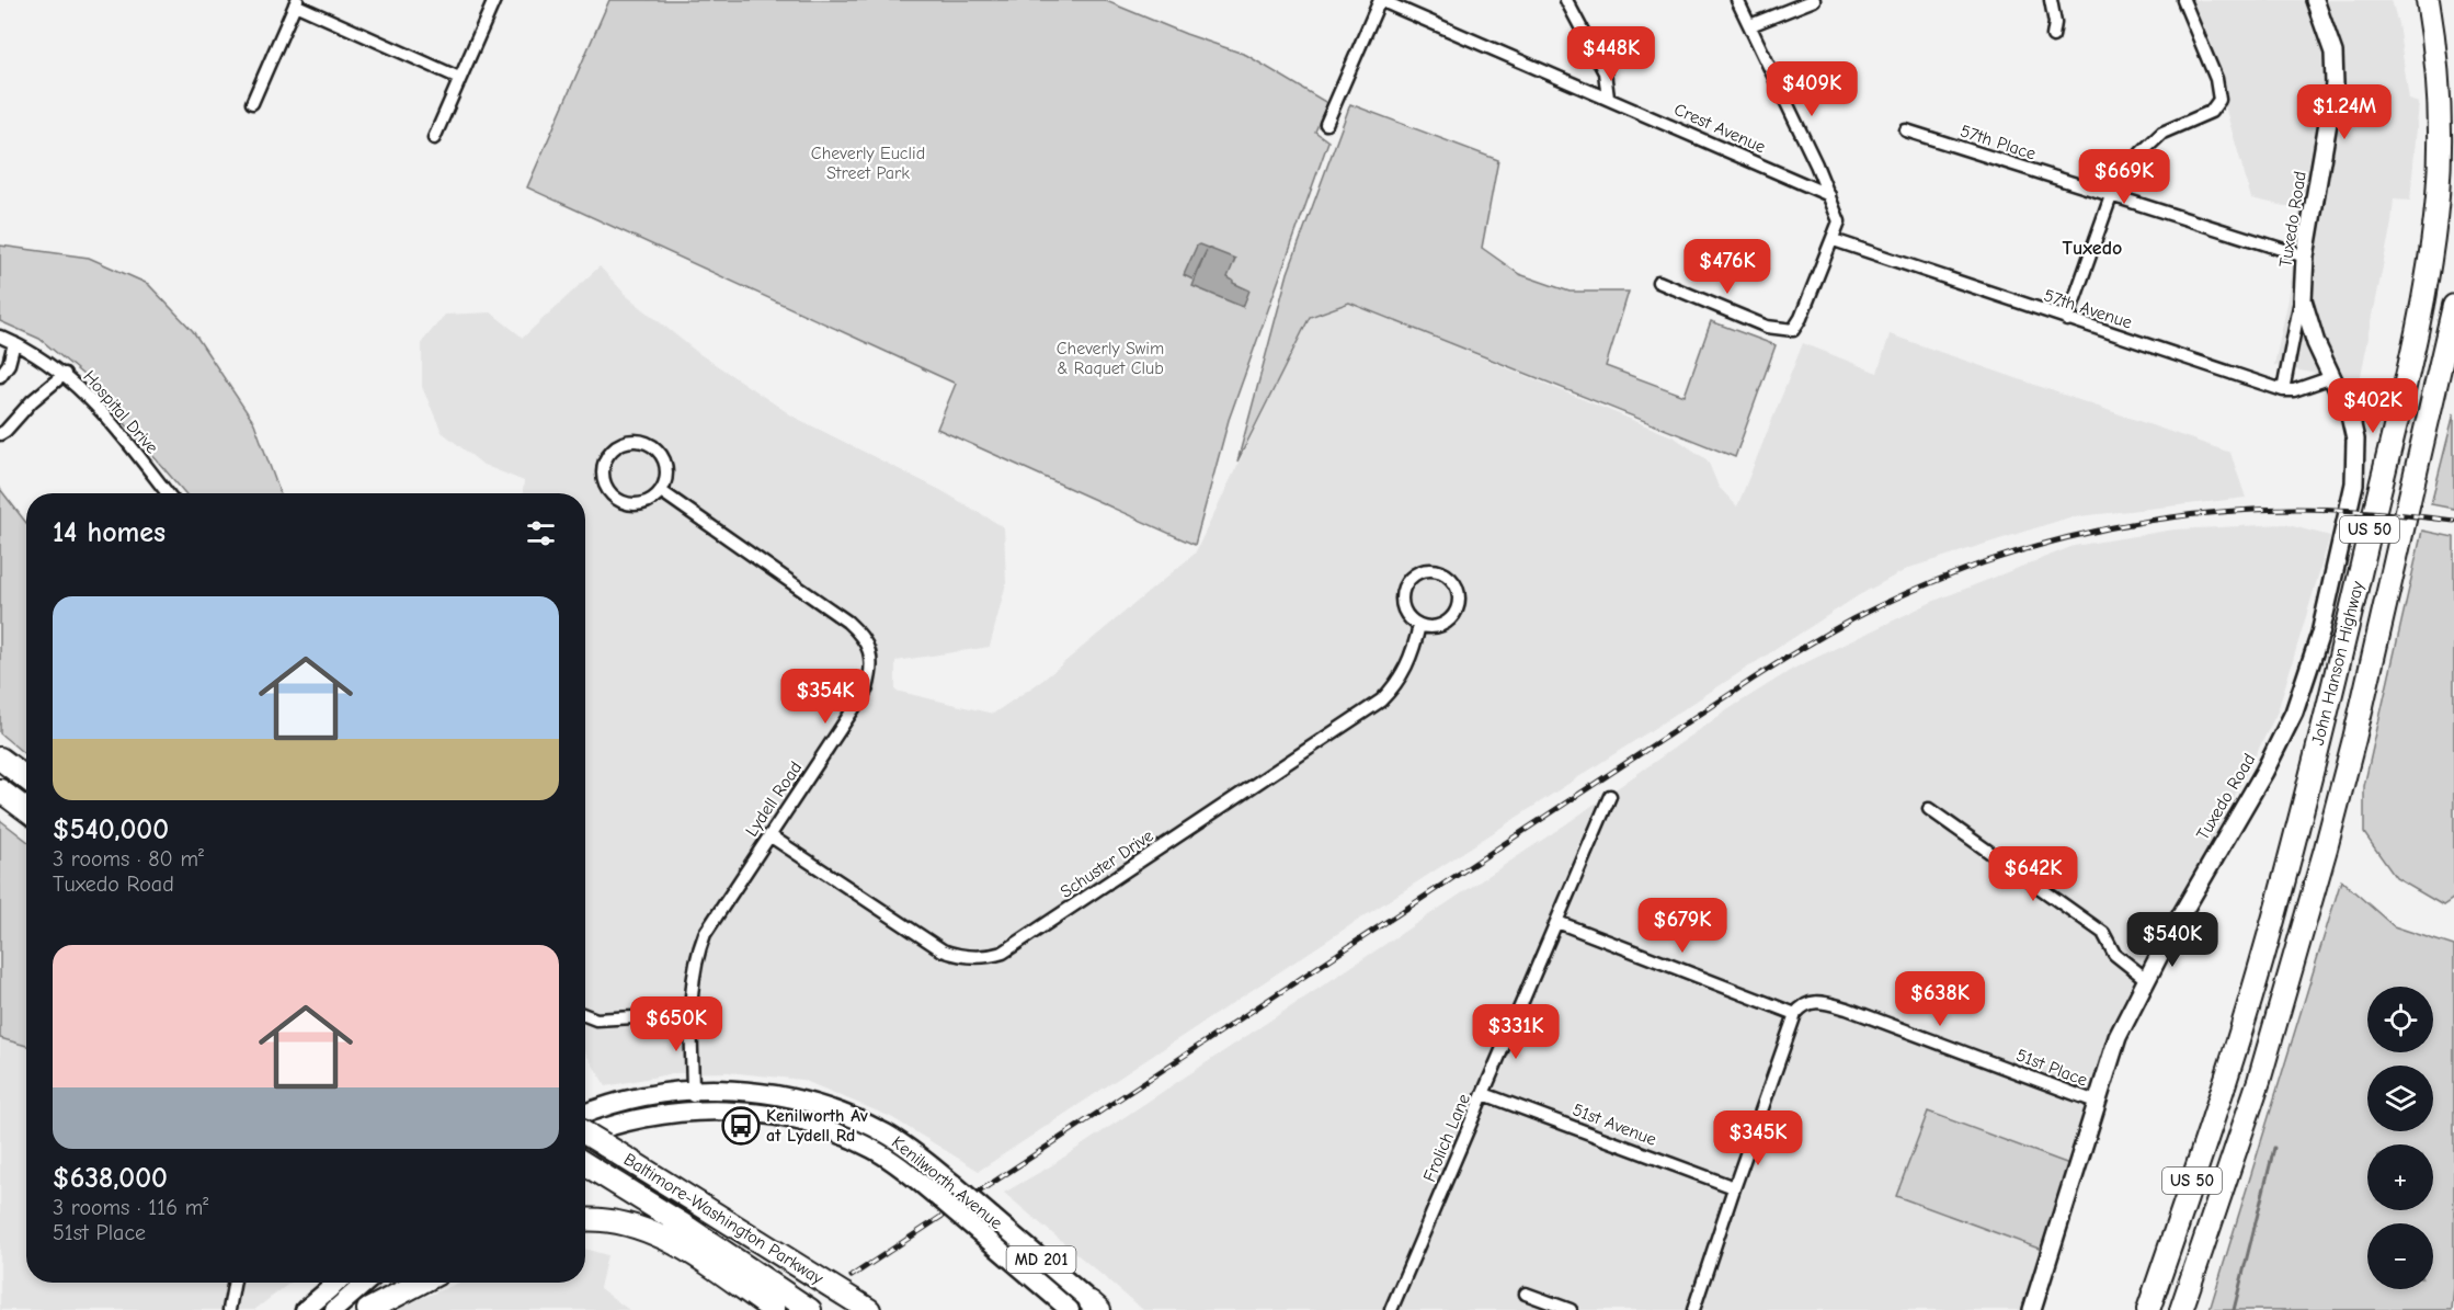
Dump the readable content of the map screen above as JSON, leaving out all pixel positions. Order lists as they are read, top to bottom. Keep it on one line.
{"streets":{"highway":["US 50","John Hanson Highway","Baltimore-Washington Parkway"],"main road":["Tuxedo Road","Kenilworth Avenue","MD 201"],"street":["Crest Avenue","57th Place","57th Avenue","Hospital Drive","Lydell Road","Schuster Drive","51st Place","51st Avenue","Frolich Lane"]},"crossings":[["57th Place","Tuxedo Road"],["Tuxedo Road","57th Avenue"],["Tuxedo Road","51st Place"],["Lydell Road","Schuster Drive"],["Lydell Road","Kenilworth Avenue"],["51st Avenue","Frolich Lane"]],"districts":["Tuxedo"],"parks":["Cheverly Euclid Street Park","Cheverly Swim & Raquet Club"],"places":{"bus stop":["Kenilworth Av at Lydell Rd"]},"page":{"price":["$448K","$409K","$1.24M","$669K","$476K","$402K","$354K","$642K","$679K","$540K","$638K","$650K","$331K","$345K"],"heading":"14 homes","list":[{"name":"$540,000","note":"3 rooms · 80 m² · Tuxedo Road"},{"name":"$638,000","note":"3 rooms · 116 m² · 51st Place"}],"map_buttons":["+","−"]}}
